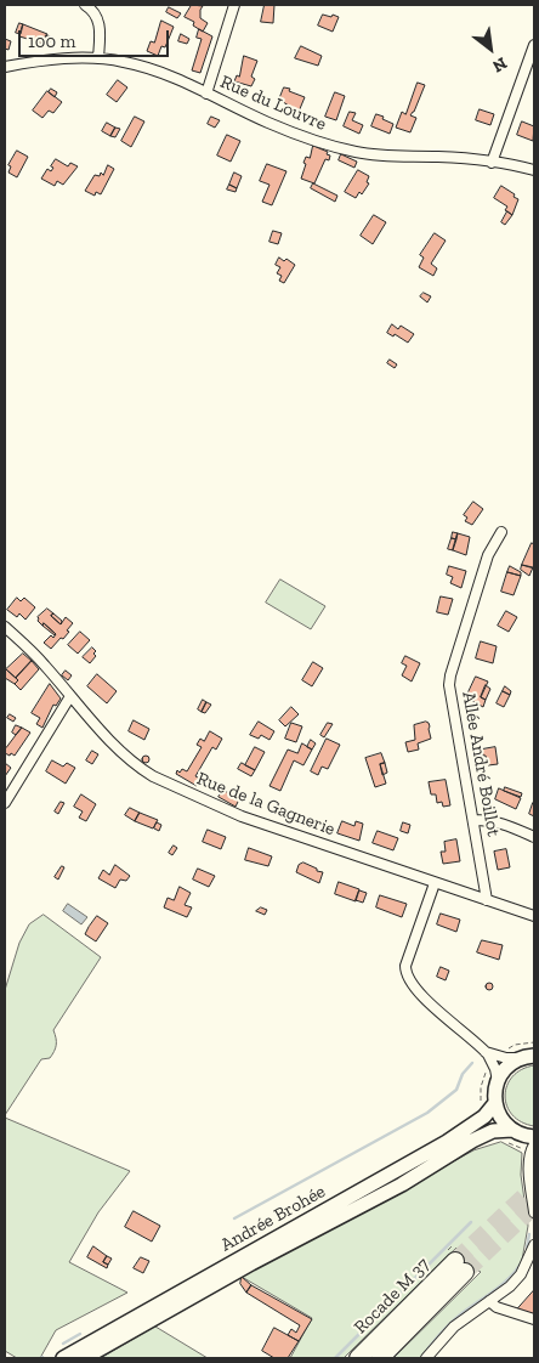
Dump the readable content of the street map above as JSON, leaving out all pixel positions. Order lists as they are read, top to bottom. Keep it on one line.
{"streets":{"highway":["Rocade M 37"],"main road":["Andrée Brohée"],"street":["Rue du Louvre","Allée André Boillot","Rue de la Gagnerie"]},"crossings":[["Allée André Boillot","Rue de la Gagnerie"]],"scale_bar":"100 m","north":"bottom right"}
